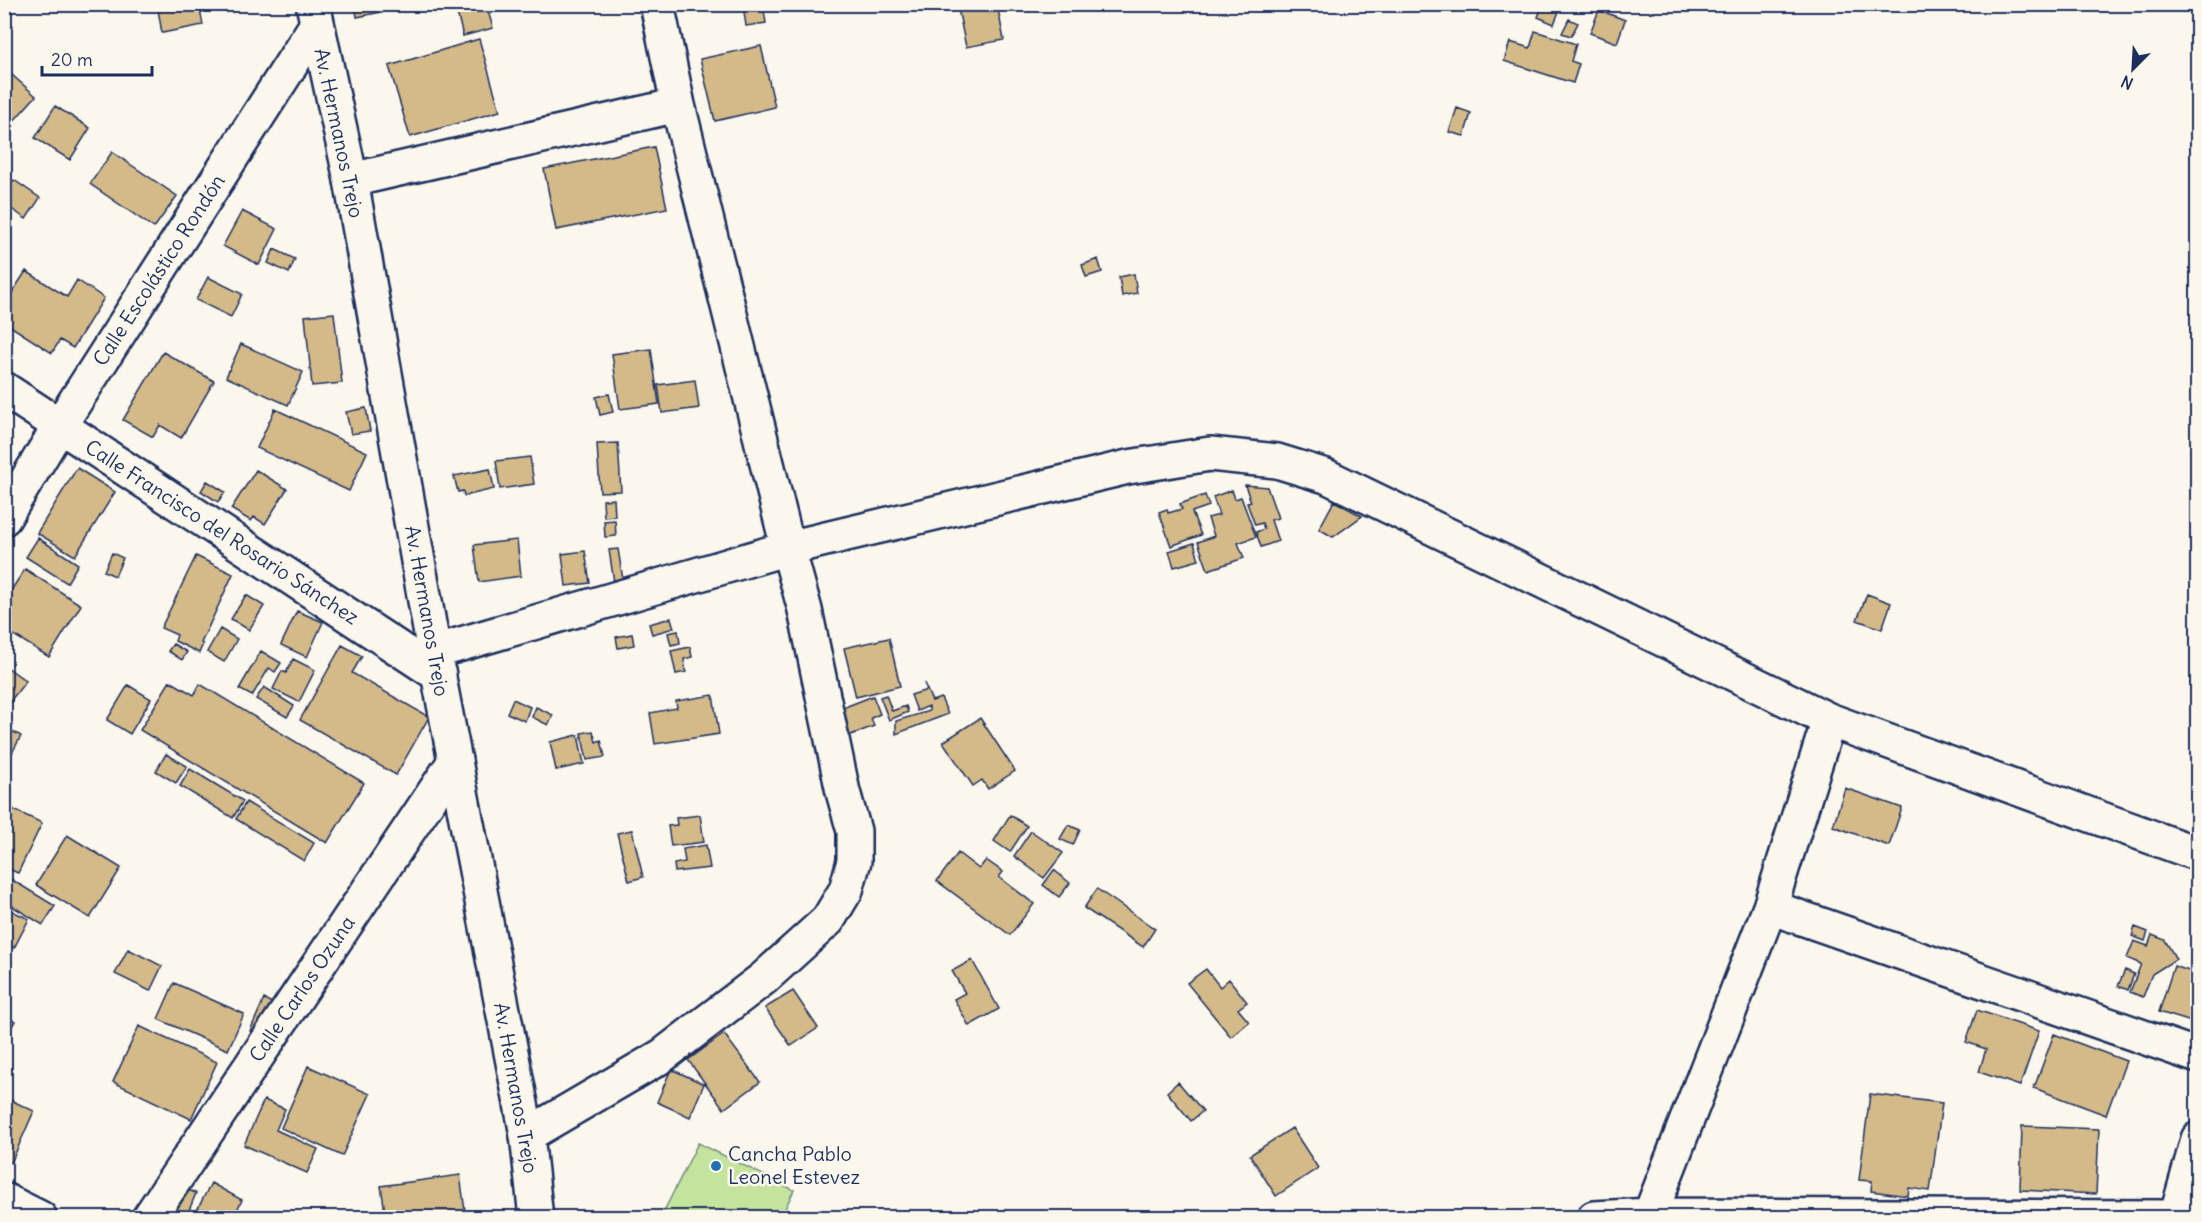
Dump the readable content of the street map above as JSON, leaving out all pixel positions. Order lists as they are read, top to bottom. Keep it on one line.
{"streets":{"street":["Av. Hermanos Trejo","Calle Escolástico Rondón","Calle Francisco del Rosario Sánchez","Calle Carlos Ozuna"]},"crossings":[["Av. Hermanos Trejo","Calle Escolástico Rondón"],["Av. Hermanos Trejo","Calle Francisco del Rosario Sánchez"],["Av. Hermanos Trejo","Calle Carlos Ozuna"],["Calle Escolástico Rondón","Calle Francisco del Rosario Sánchez"]],"places":["Cancha Pablo Leonel Estevez"],"scale_bar":"20 m","north":"bottom left"}
